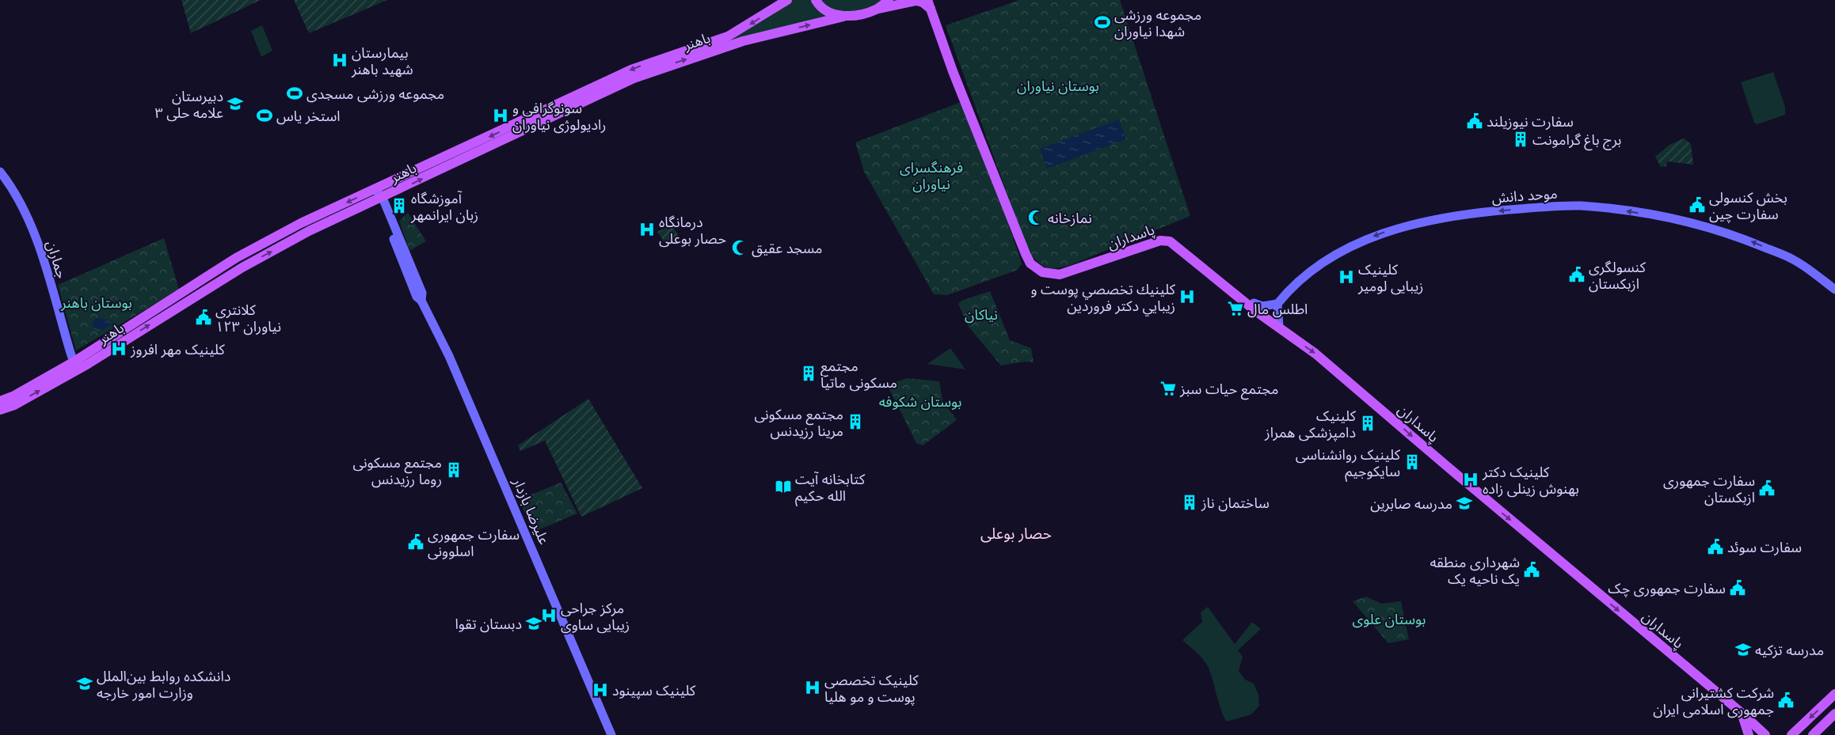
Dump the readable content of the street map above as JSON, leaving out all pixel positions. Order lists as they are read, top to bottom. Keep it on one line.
{"streets":{"main road":["باهنر","موحد دانش","پاسداران","جماران","علیرضا بازدار"]},"crossings":[["باهنر","پاسداران"],["باهنر","جماران"],["باهنر","علیرضا بازدار"]],"one_way":["موحد دانش","پاسداران"],"districts":["حصار بوعلی"],"parks":["بوستان نیاوران","فرهنگسرای نیاوران","بوستان باهنر","نیاکان","بوستان شکوفه","بوستان علوی"],"places":{"sports":["مجموعه ورزشی شهدا نیاوران","مجموعه ورزشی مسجدی","استخر یاس"],"hospital":["بیمارستان شهید باهنر","سونوگرافی و رادیولوژی نیاوران","درمانگاه حصار بوعلی","کلینیک زیبایی لومیر","كلينيك تخصصي پوست و زيبايي دكتر فروردين","کلینیک مهر افروز","کلینیک دکتر بهنوش زینلی زاده","مرکز جراحی زیبایی ساوی","کلینیک تخصصی پوست و مو هلیا","کلینیک سپینود"],"school or university":["دبیرستان علامه حلی ۳","مدرسه صابرین","دبستان تقوا","مدرسه تزکیه","دانشکده روابط بین‌الملل وزارت امور خارجه"],"public building":["سفارت نیوزیلند","بخش کنسولی سفارت چین","کنسولگری ازبکستان","کلانتری ۱۲۳ نیاوران","سفارت جمهوری ازبکستان","سفارت جمهوری اسلوونی","سفارت سوئد","شهرداری منطقه یک ناحیه یک","سفارت جمهوری چک","شرکت کشتیرانی جمهوری اسلامی ایران"],"building":["برج باغ گرامونت","آموزشگاه زبان ایرانمهر","مجتمع مسکونی ماتیا","مجتمع مسکونی مرینا رزیدنس","کلینیک دامپزشکی همراز","کلینیک روانشناسی سایکوجیم","مجتمع مسکونی روما رزیدنس","ساختمان ناز"],"mosque":["نمازخانه","مسجد عقیق"],"supermarket":["اطلس مال","مجتمع حیات سبز"],"library":["کتابخانه آیت الله حکیم"]}}
